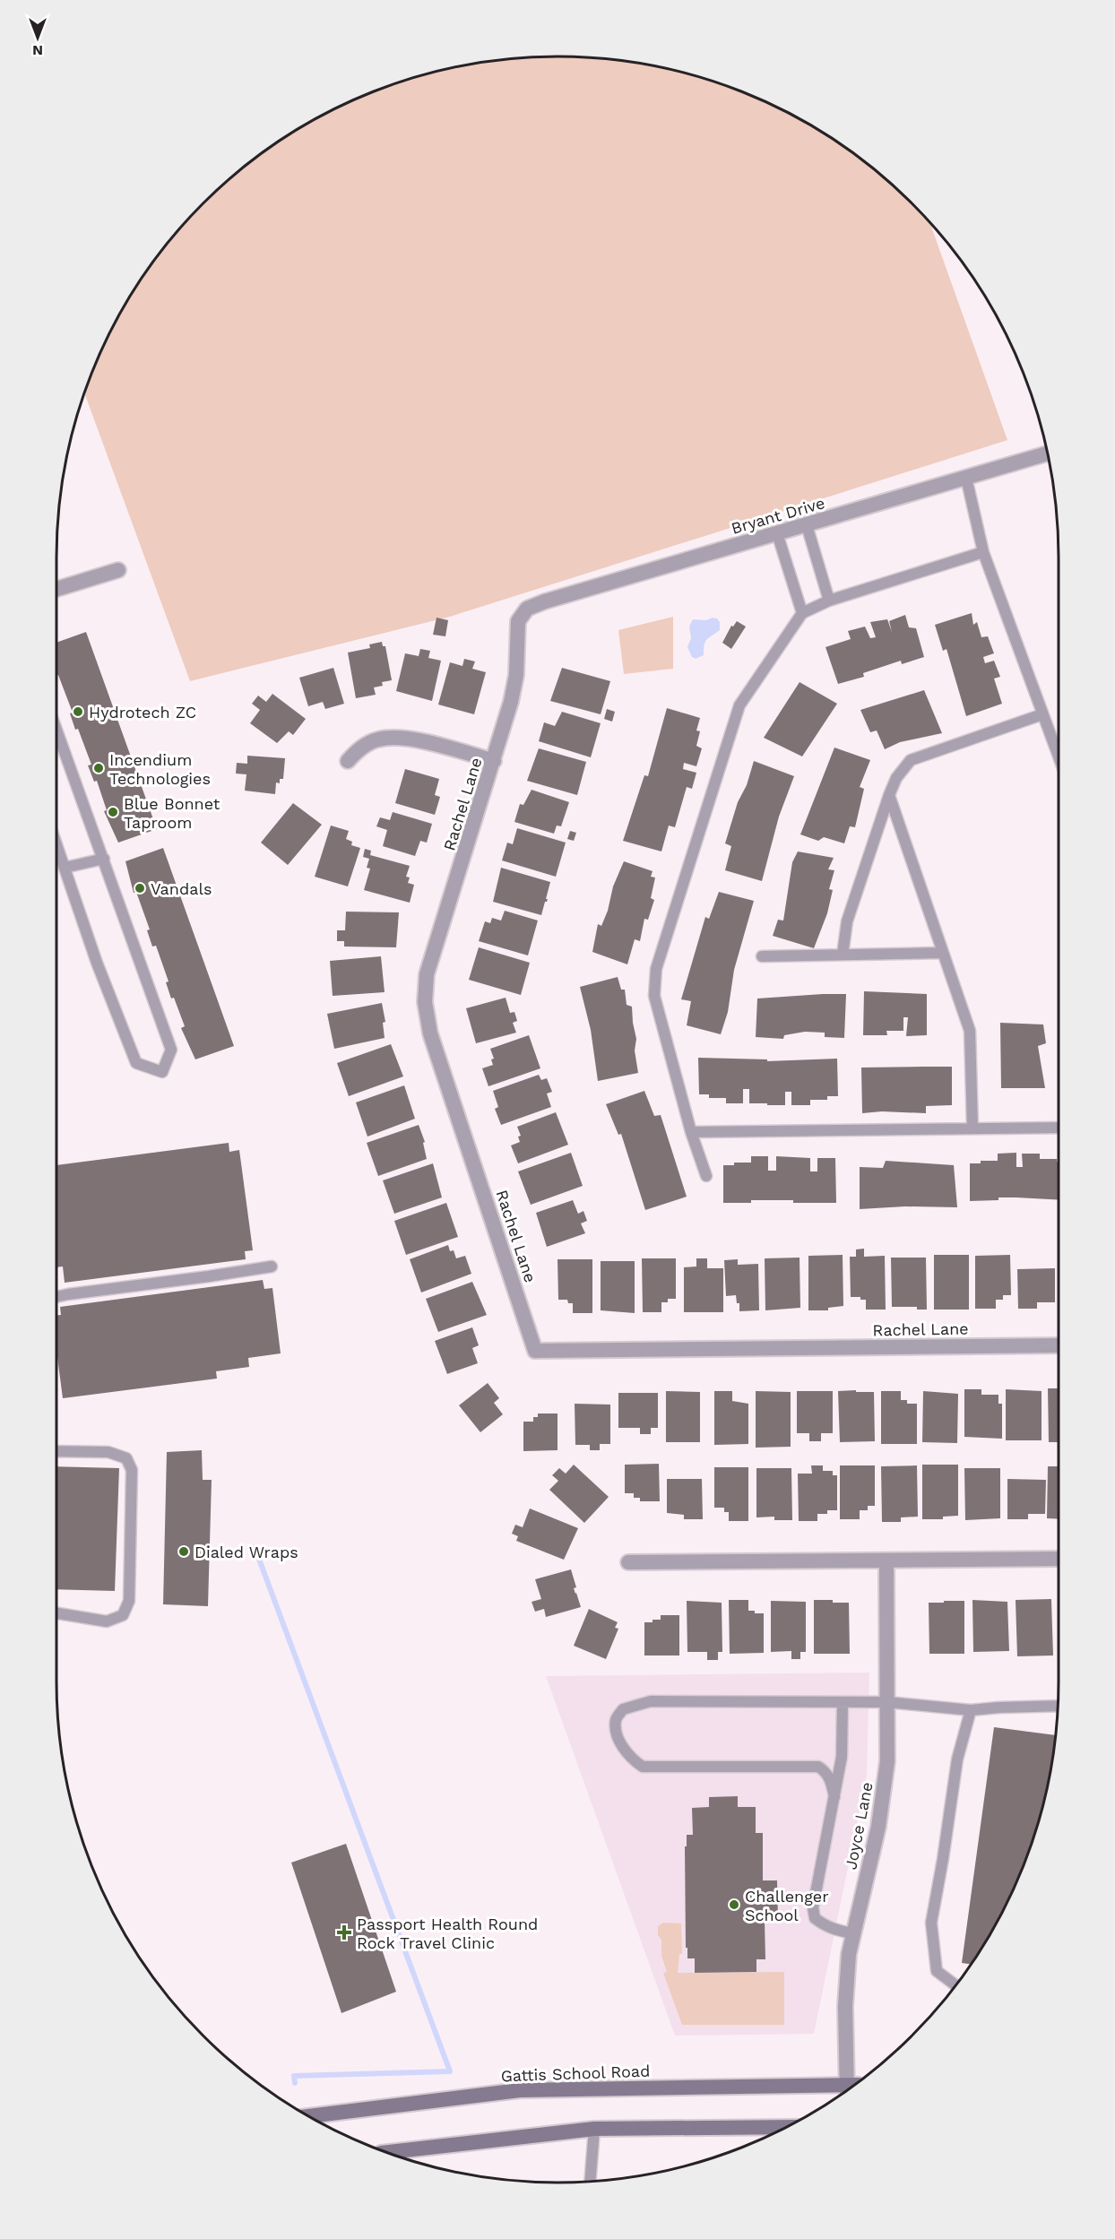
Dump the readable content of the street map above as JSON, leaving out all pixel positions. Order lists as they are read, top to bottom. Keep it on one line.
{"streets":{"main road":["Gattis School Road"],"street":["Bryant Drive","Rachel Lane","Joyce Lane"]},"crossings":[["Bryant Drive","Rachel Lane"]],"places":{"other":["Hydrotech ZC","Incendium Technologies","Blue Bonnet Taproom","Vandals","Dialed Wraps","Challenger School"],"health":["Passport Health Round Rock Travel Clinic"]},"north":"bottom"}
